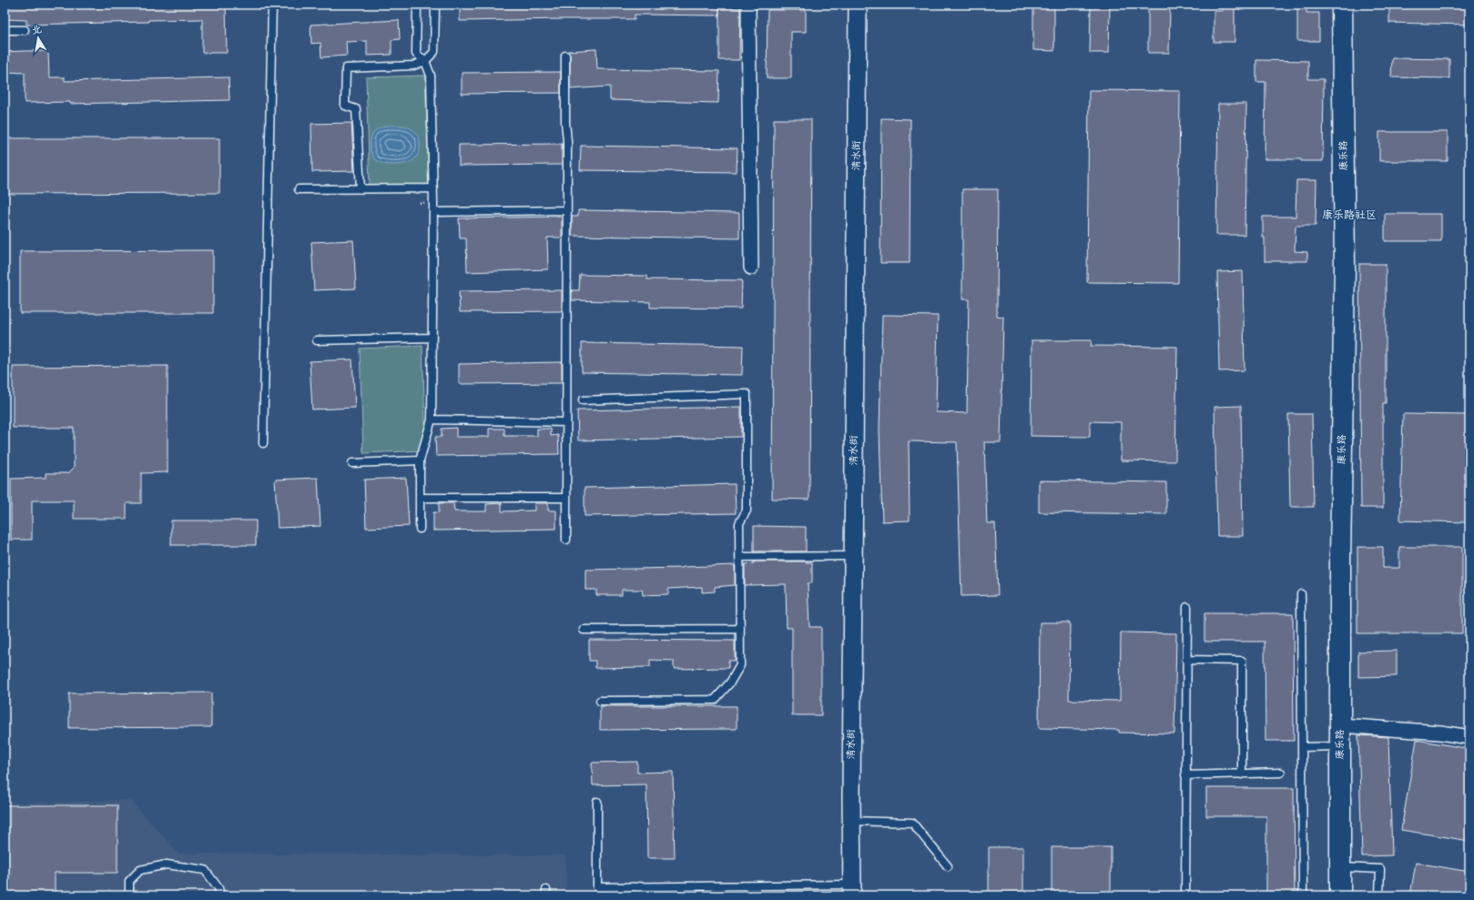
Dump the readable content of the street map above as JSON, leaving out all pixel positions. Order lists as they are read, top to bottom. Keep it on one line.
{"streets":{"main road":["康乐路"],"street":["清水街"]},"districts":["康乐路社区"],"north":"top"}
